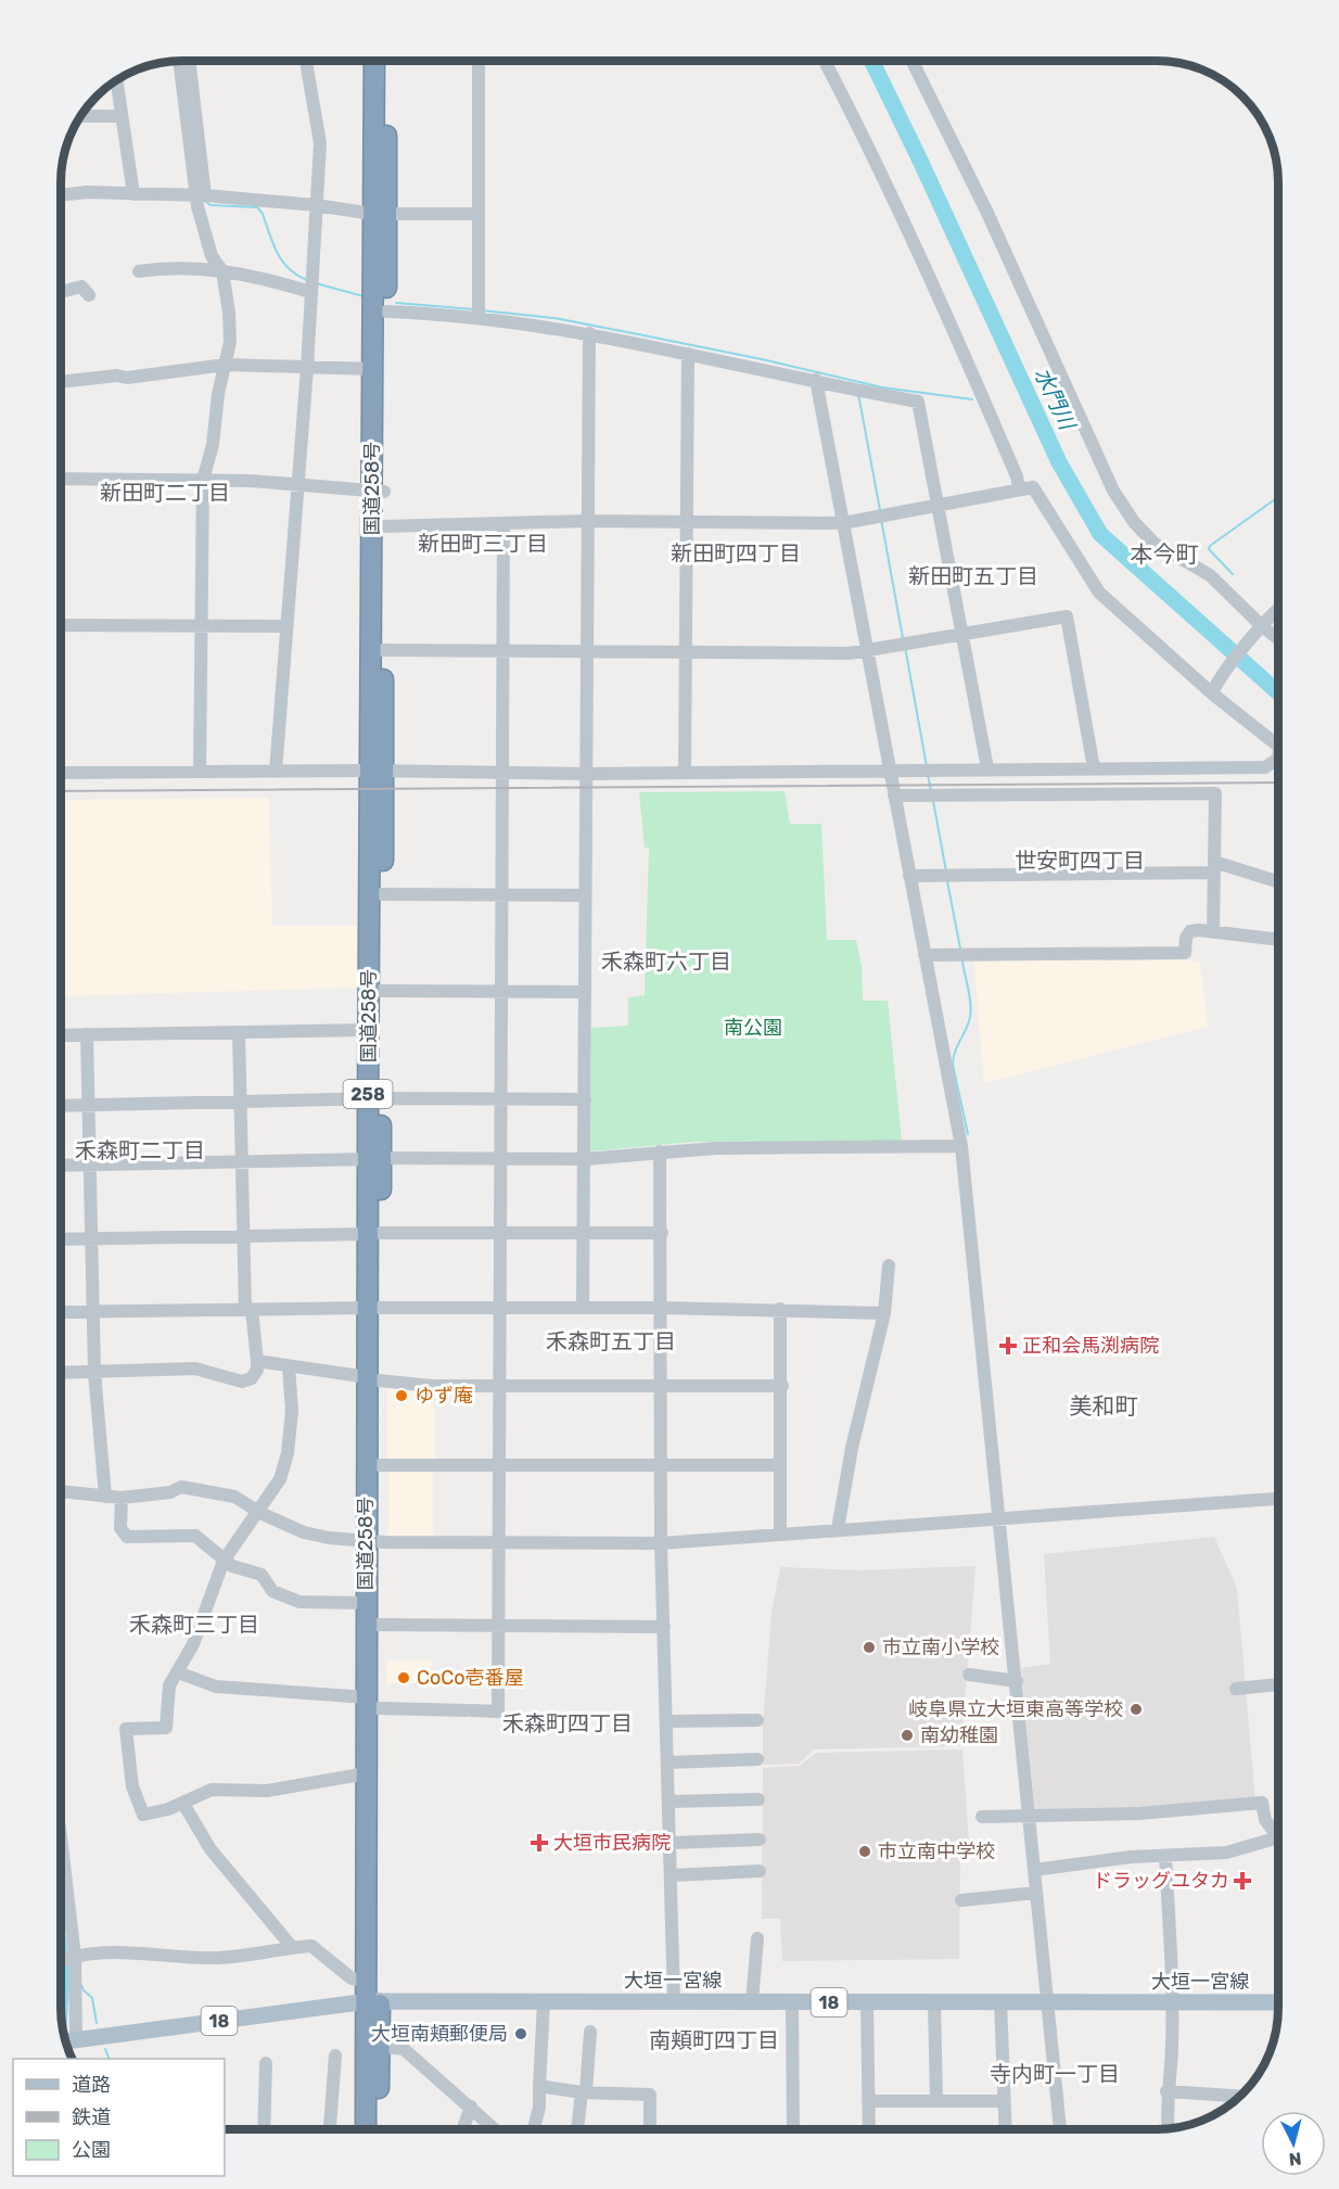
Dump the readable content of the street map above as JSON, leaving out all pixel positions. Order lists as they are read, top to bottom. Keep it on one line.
{"streets":{"highway":["国道258号","258"],"main road":["大垣一宮線","18"]},"crossings":[["国道258号","大垣一宮線"]],"districts":["新田町二丁目","新田町三丁目","新田町四丁目","本今町","新田町五丁目","世安町四丁目","禾森町六丁目","禾森町二丁目","禾森町五丁目","美和町","禾森町三丁目","禾森町四丁目","南頬町四丁目","寺内町一丁目"],"water":["水門川"],"parks":["南公園"],"places":{"health":["正和会馬渕病院","大垣市民病院","ドラッグユタカ"],"other":["ゆず庵","市立南小学校","CoCo壱番屋","岐阜県立大垣東高等学校","南幼稚園","市立南中学校","大垣南頬郵便局"]},"legend":["道路","鉄道","公園"],"north":"bottom"}
